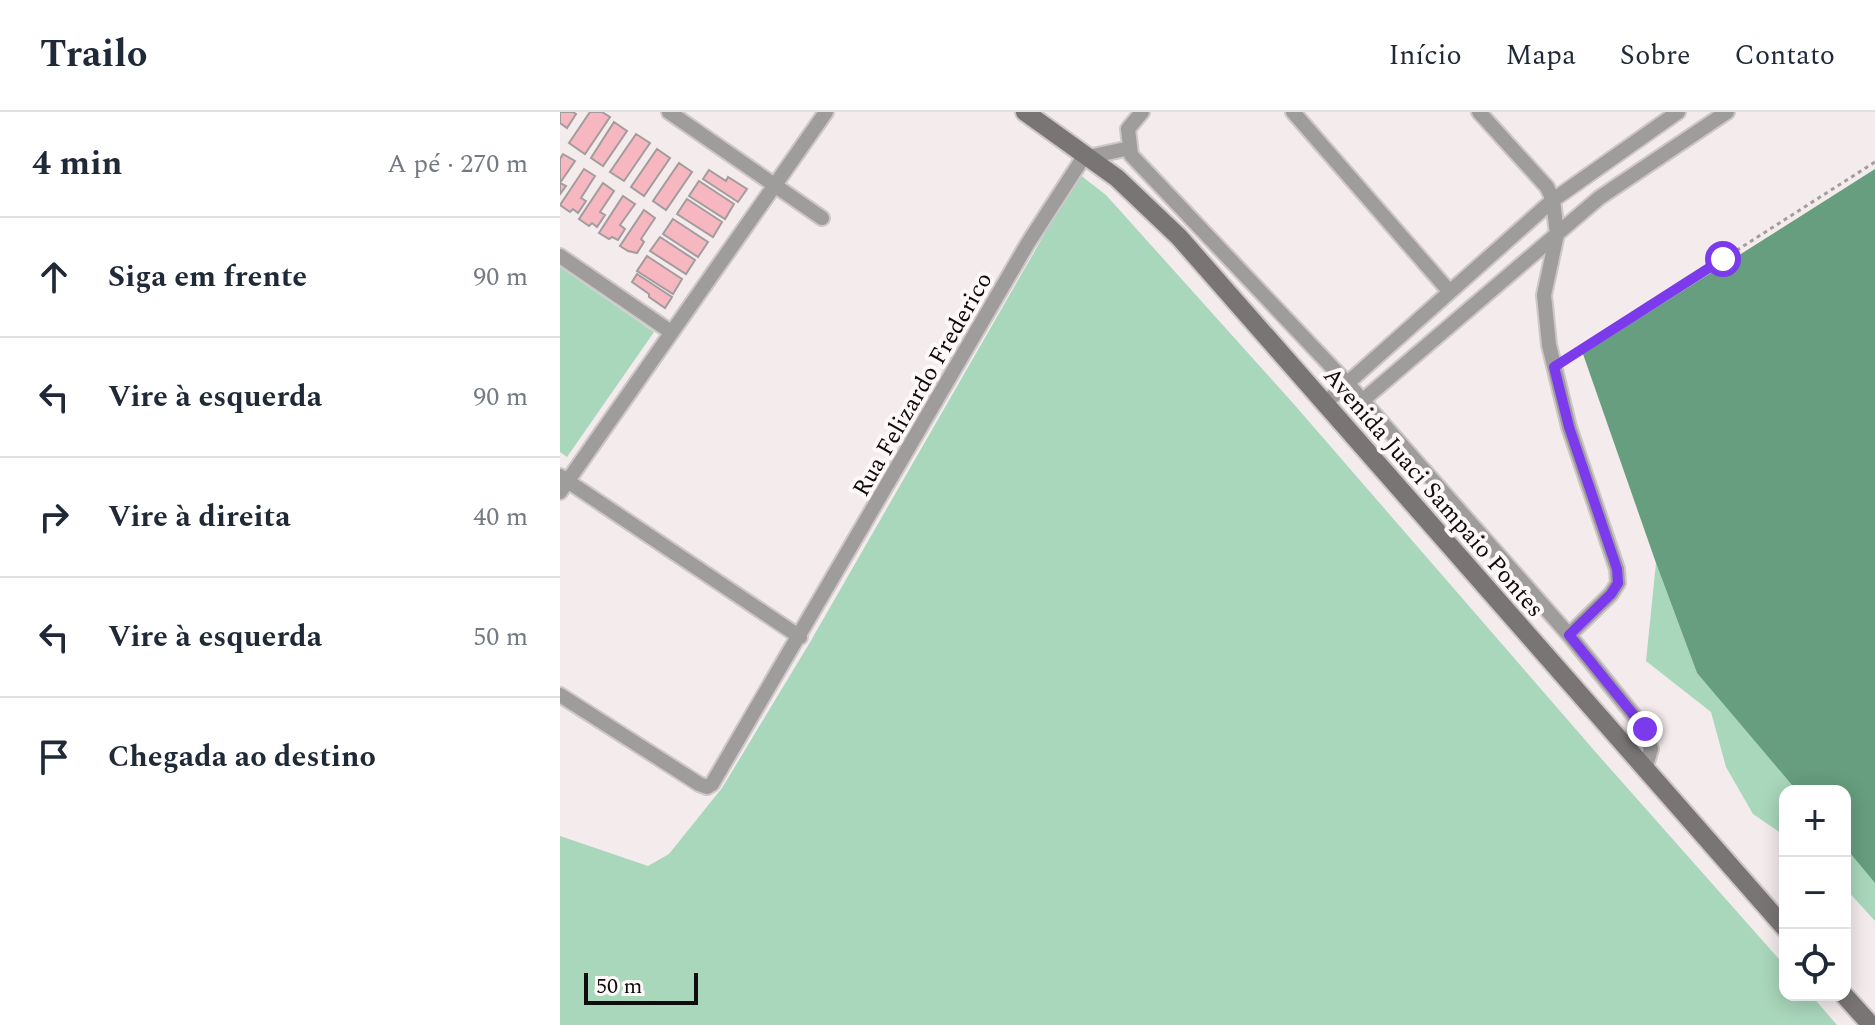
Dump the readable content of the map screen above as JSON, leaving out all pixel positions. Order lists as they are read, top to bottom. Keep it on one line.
{"streets":{"main road":["Avenida Juaci Sampaio Pontes"],"street":["Rua Felizardo Frederico"]},"crossings":[["Rua Felizardo Frederico","Avenida Juaci Sampaio Pontes"]],"scale_bar":"50 m","page":{"header":"Trailo","nav":["Início","Mapa","Sobre","Contato"],"heading":["4 min","A pé · 270 m"],"list":[["Siga em frente","90 m"],["Vire à esquerda","90 m"],["Vire à direita","40 m"],["Vire à esquerda","50 m"],"Chegada ao destino"],"map_buttons":["+","−"],"scale":"50 m"}}
